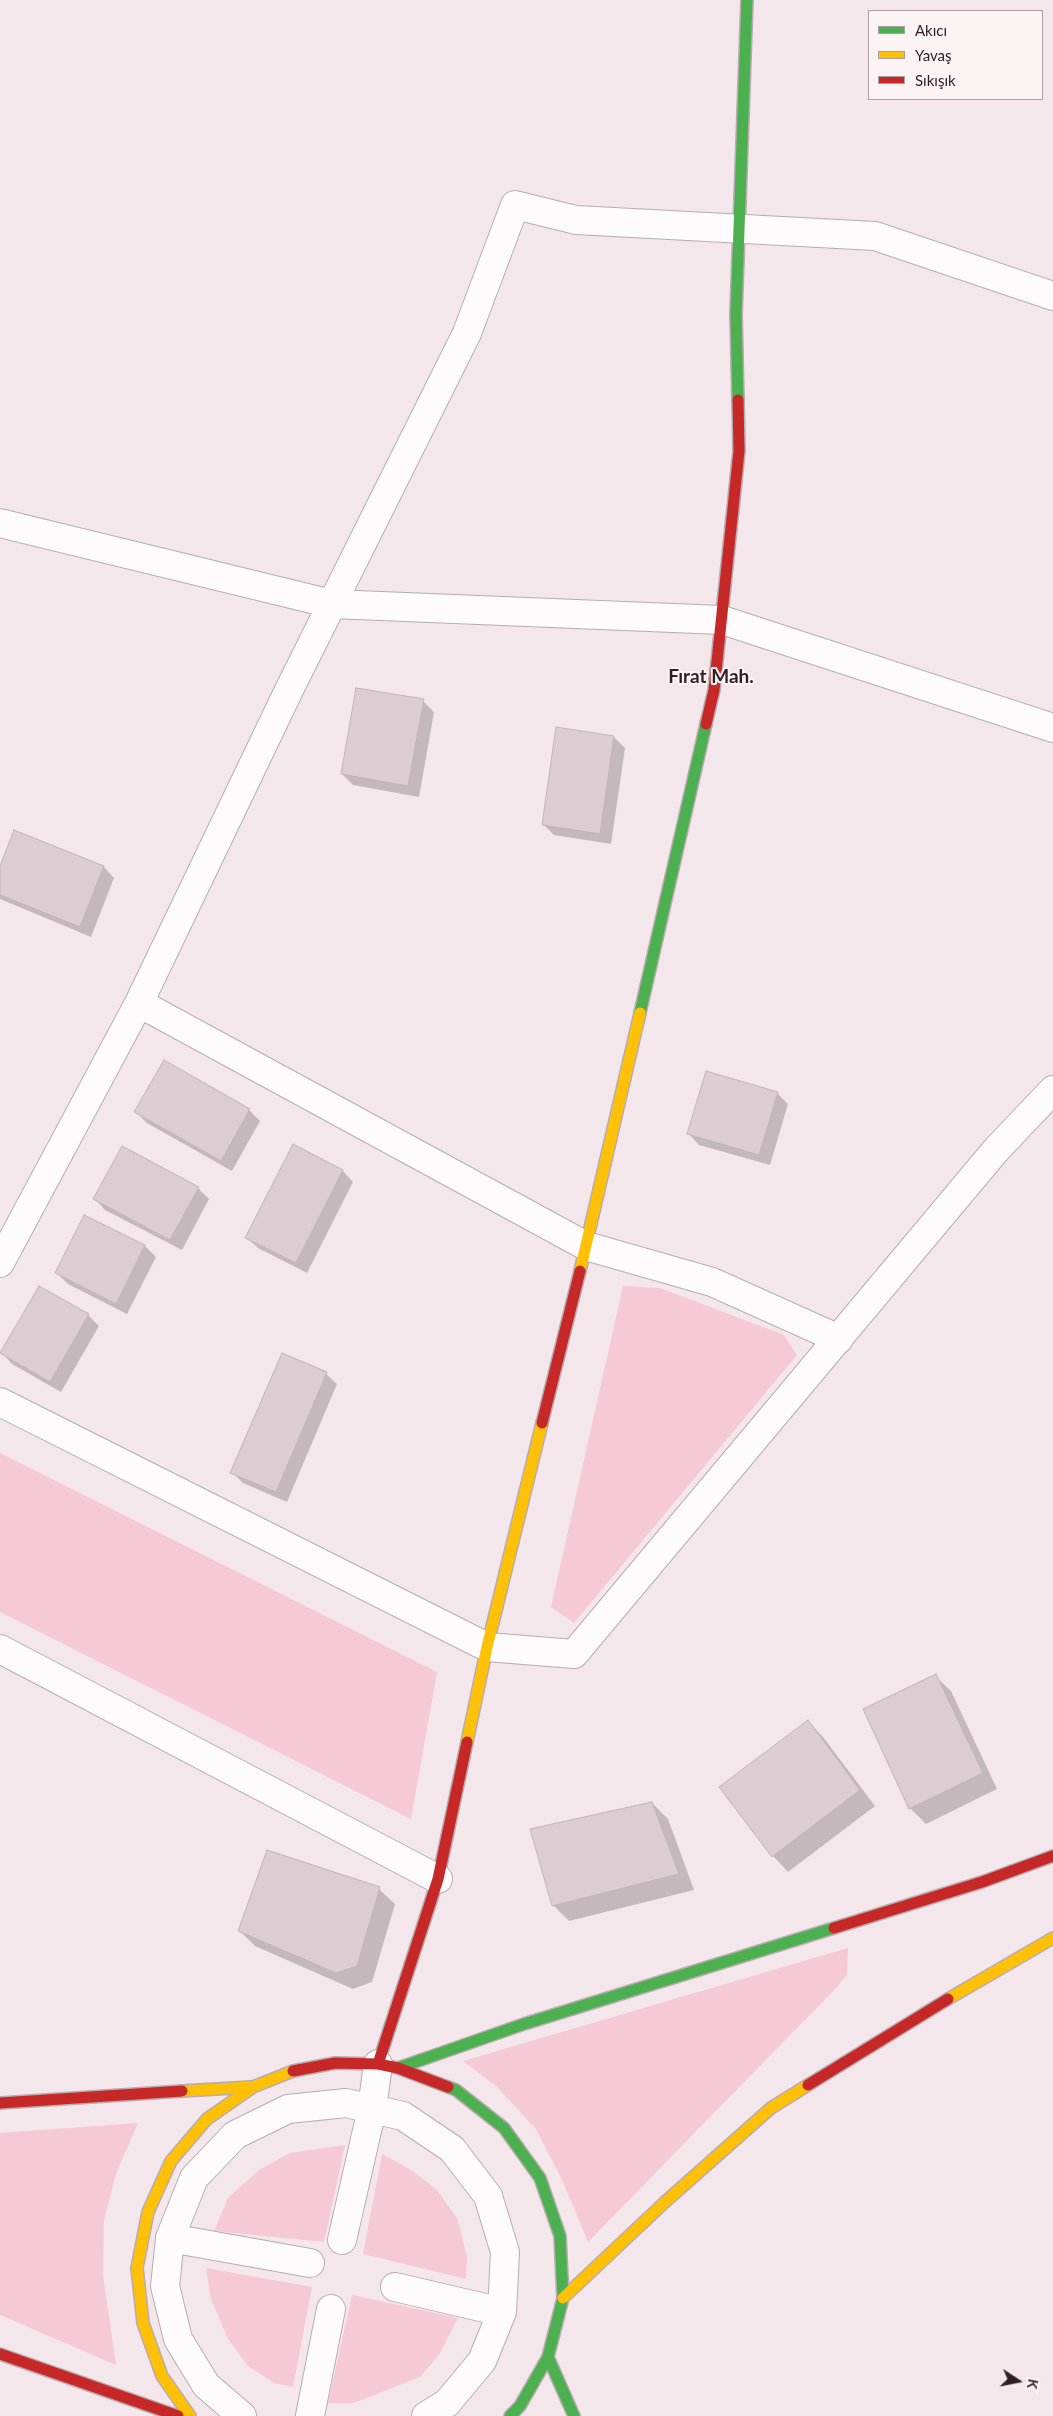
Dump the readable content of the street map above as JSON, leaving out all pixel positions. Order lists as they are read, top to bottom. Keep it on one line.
{"districts":["Fırat Mah."],"legend":["Akıcı","Yavaş","Sıkışık"],"north":"right"}
